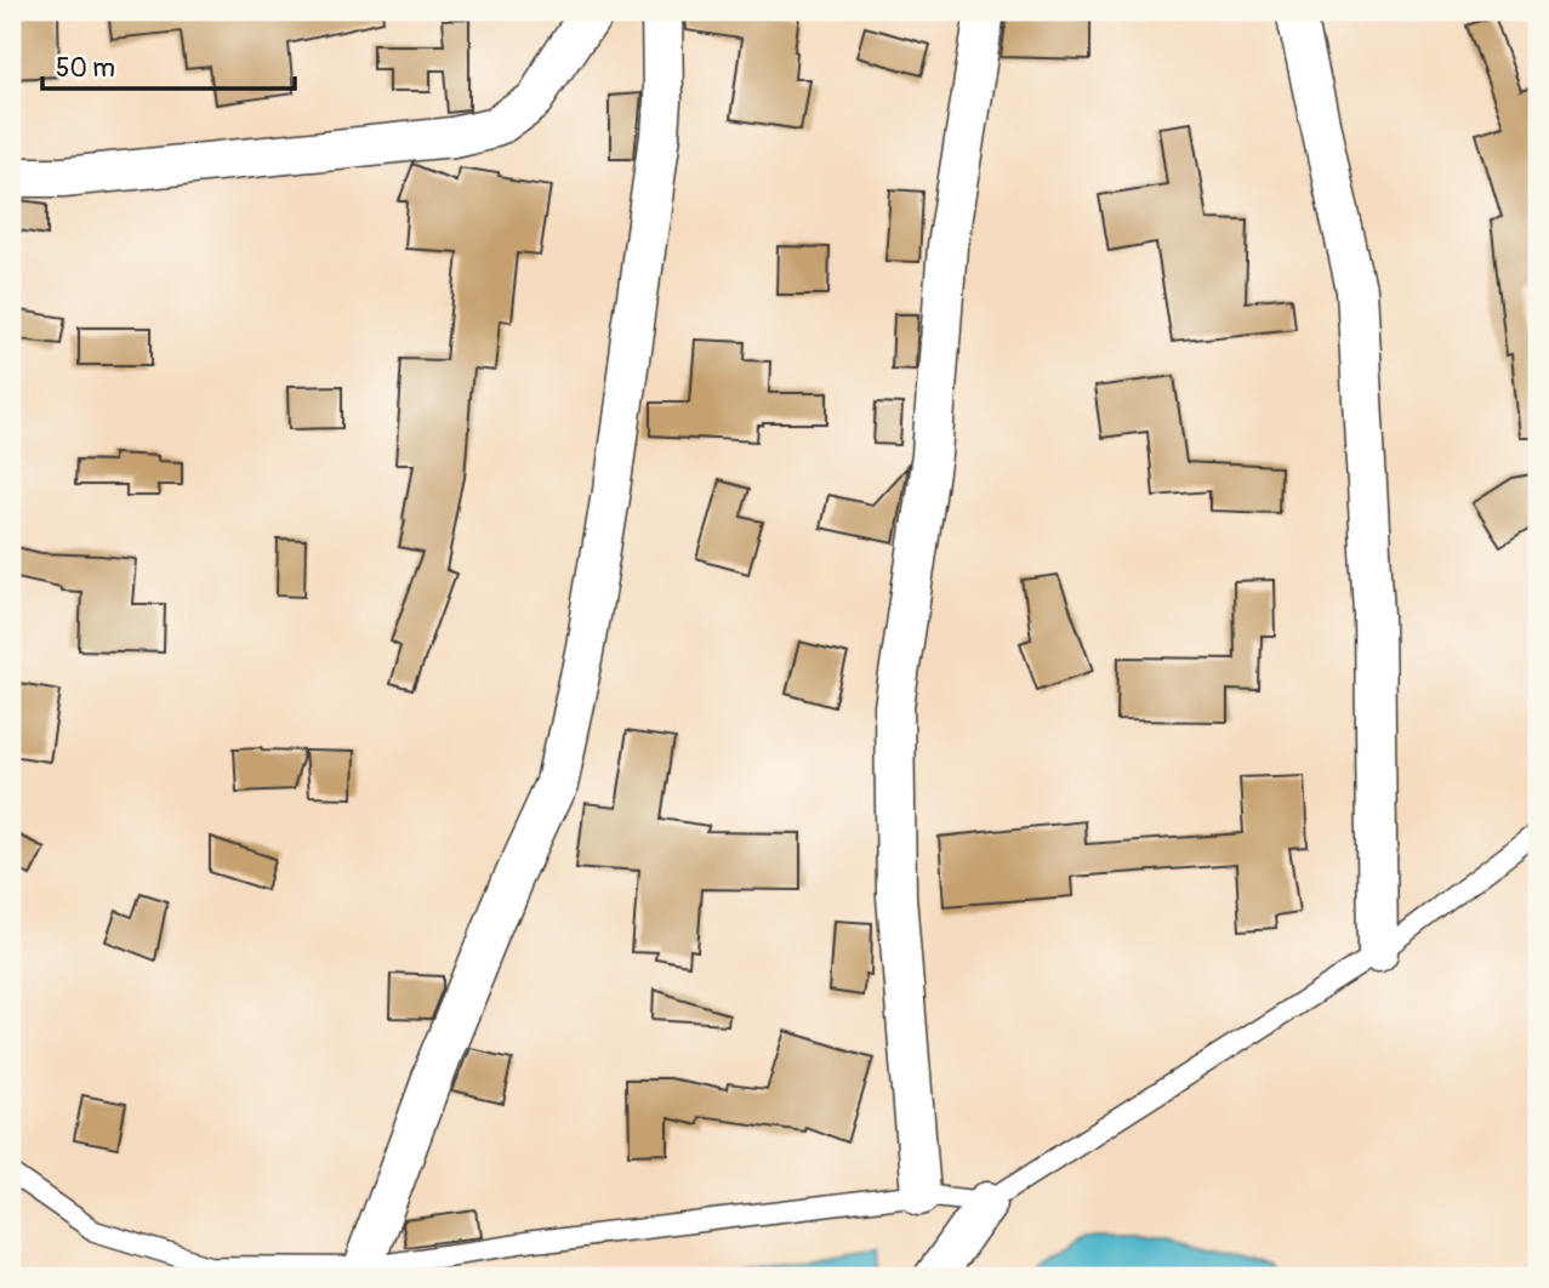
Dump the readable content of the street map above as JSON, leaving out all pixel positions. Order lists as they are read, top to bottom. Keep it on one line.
{"scale_bar":"50 m"}
